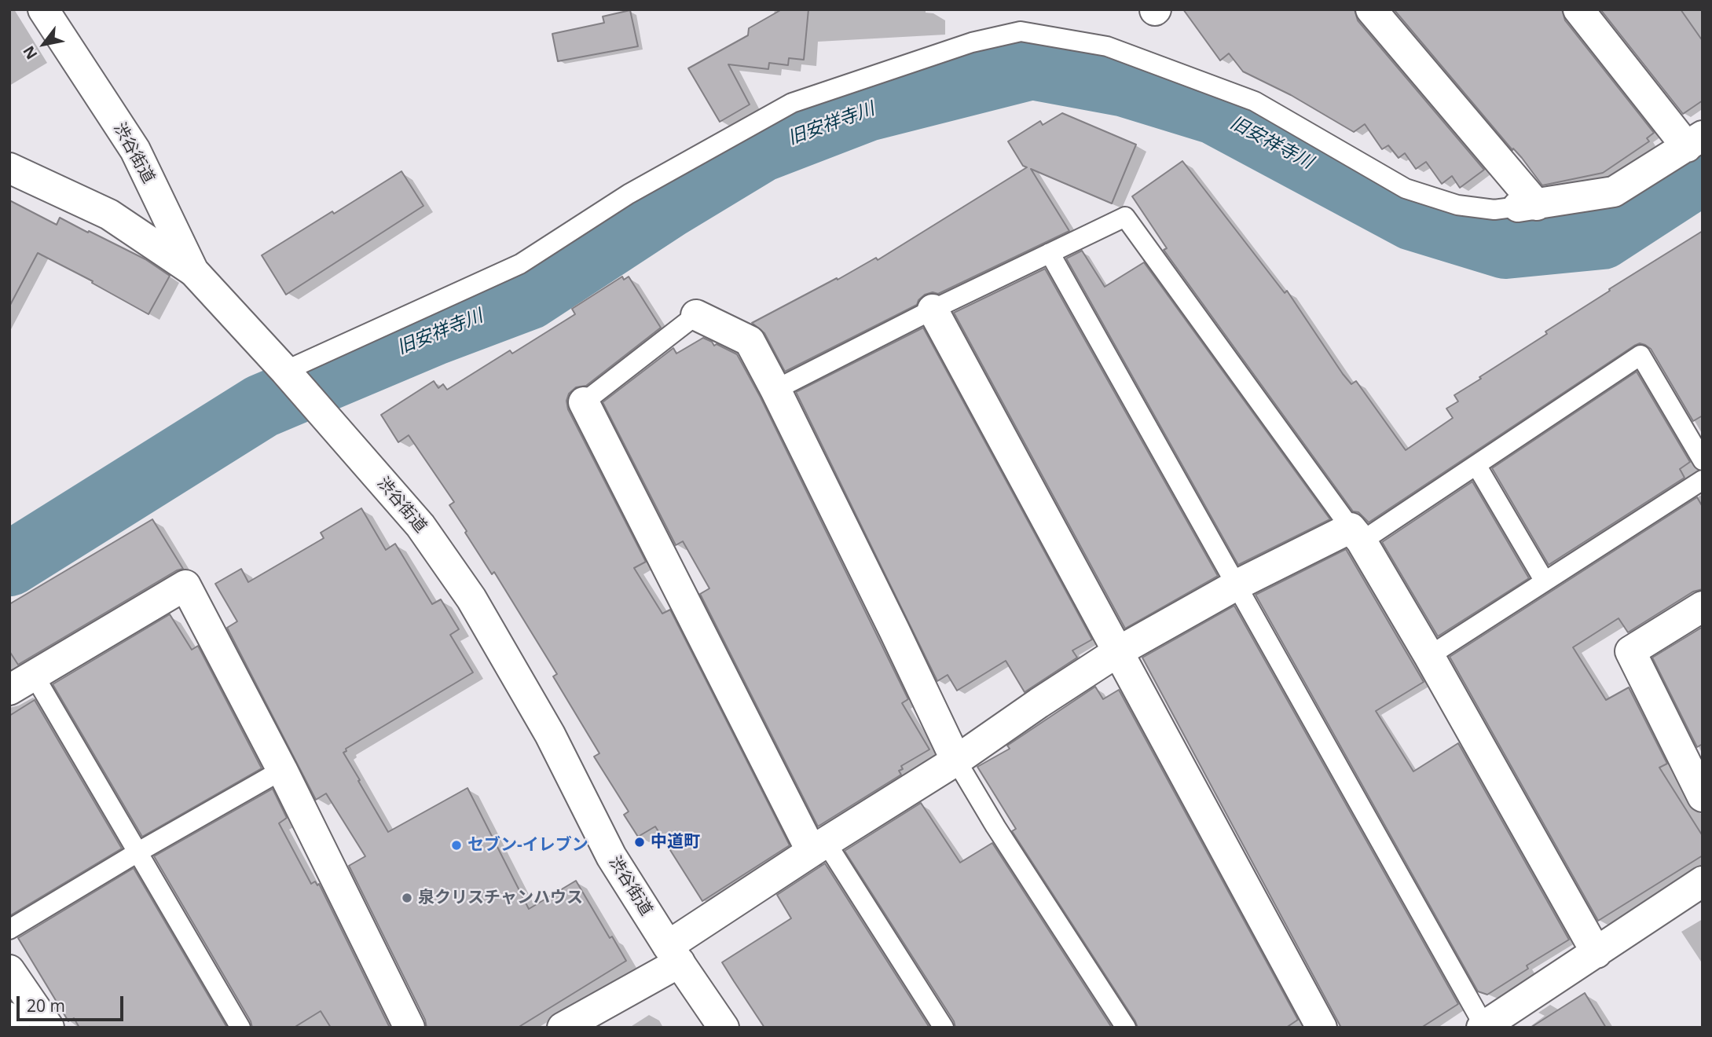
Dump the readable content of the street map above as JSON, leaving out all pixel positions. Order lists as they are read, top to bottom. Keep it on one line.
{"streets":{"street":["渋谷街道"]},"water":["旧安祥寺川"],"places":["中道町","セブン-イレブン","泉クリスチャンハウス"],"scale_bar":"20 m","north":"bottom left"}
